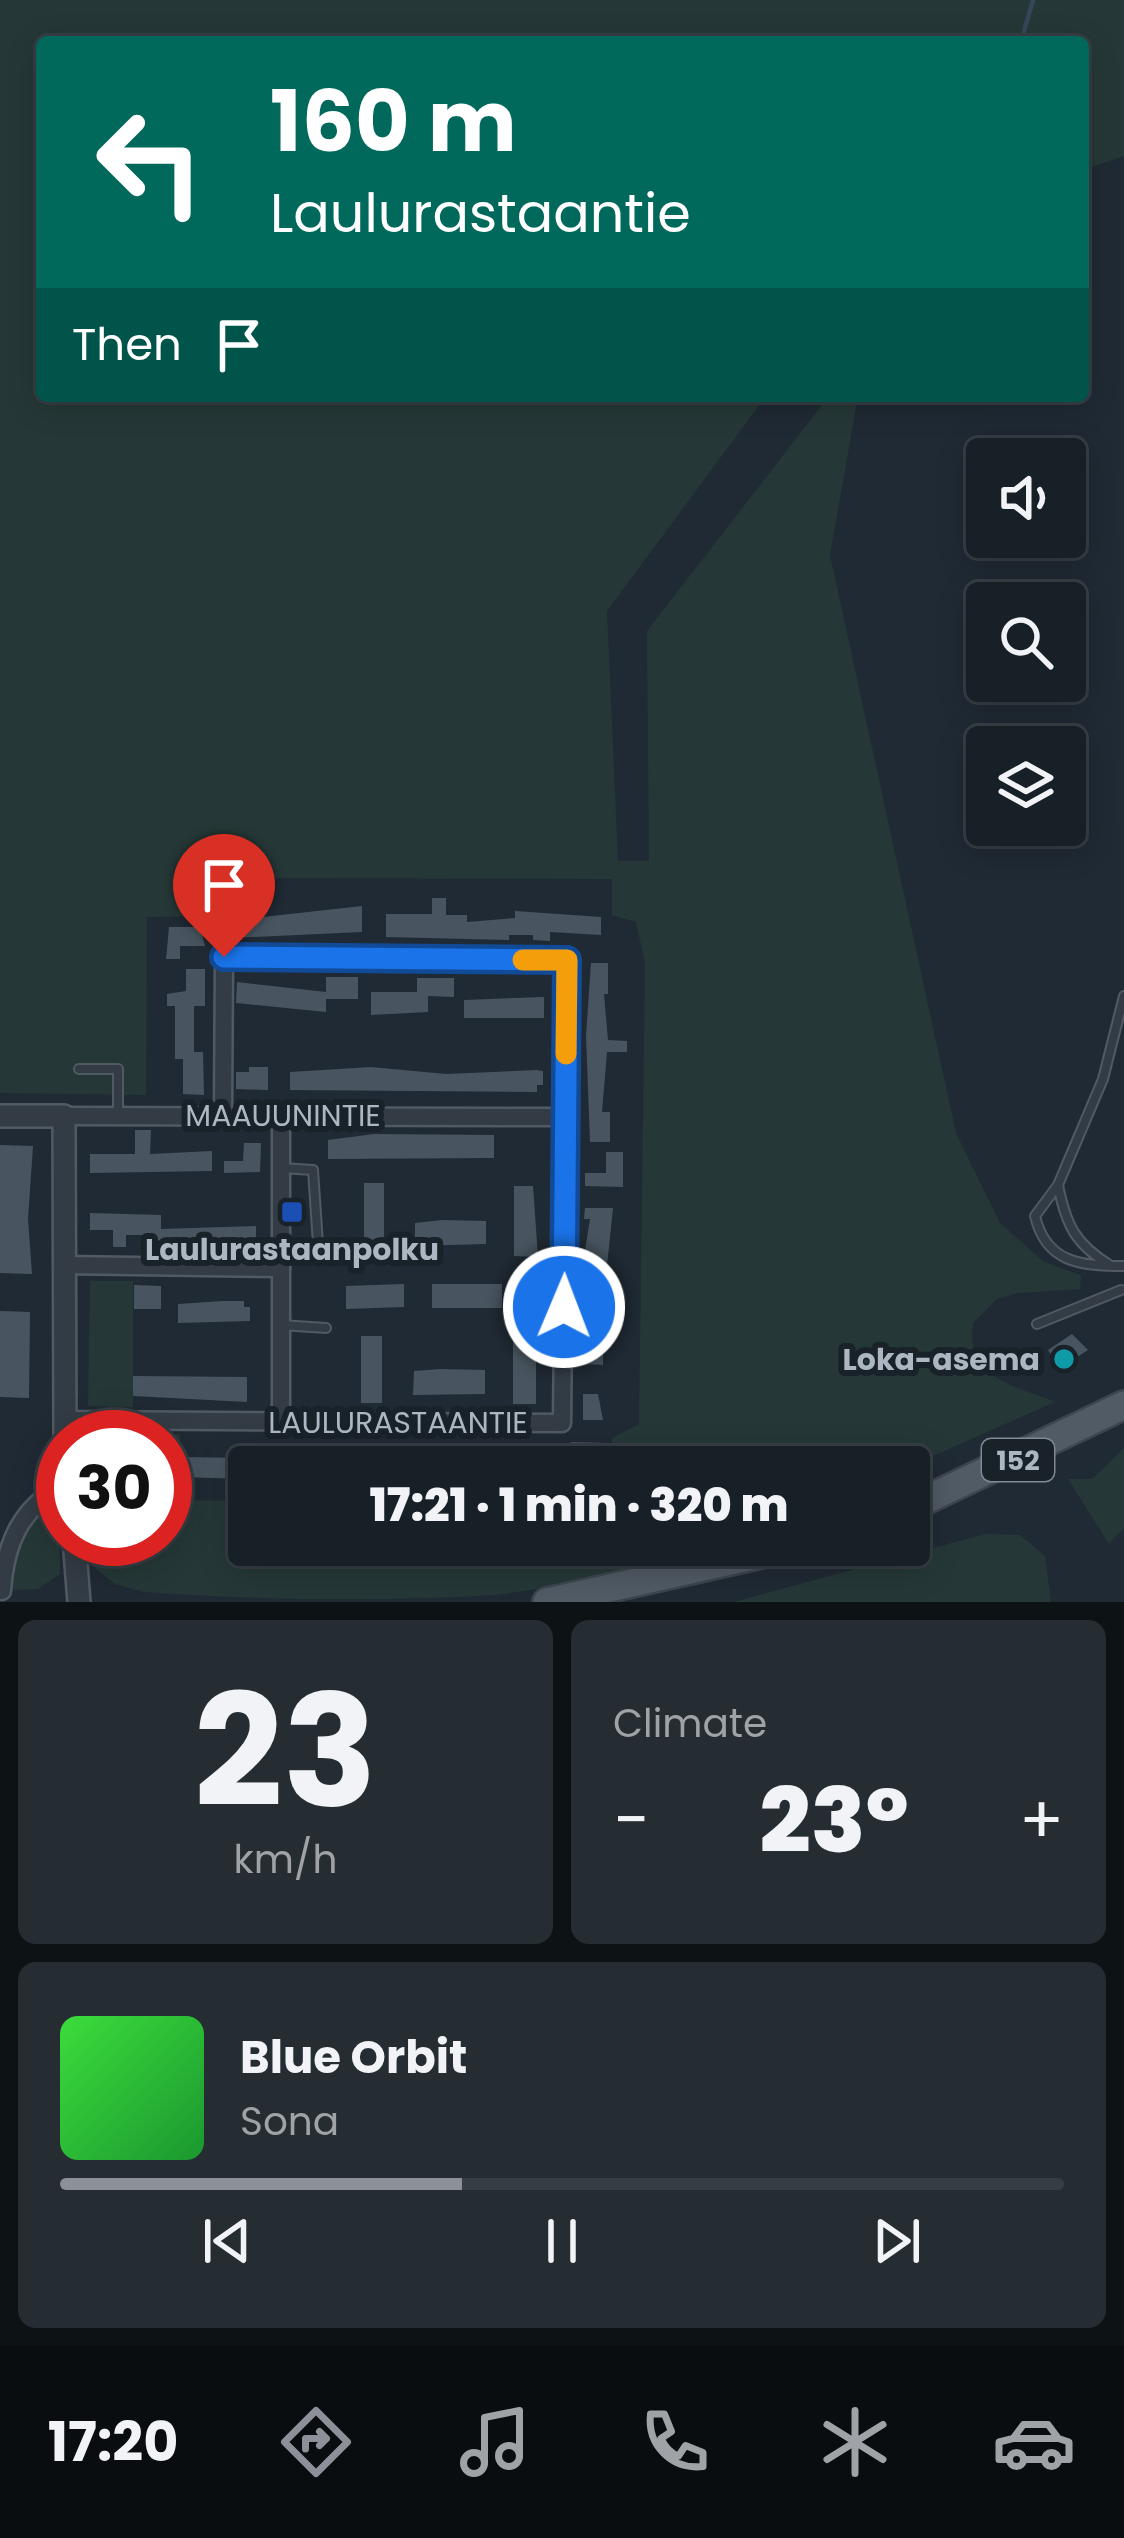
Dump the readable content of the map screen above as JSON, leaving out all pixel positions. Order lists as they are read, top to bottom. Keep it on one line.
{"streets":{"main road":["152"],"street":["MAAUUNINTIE","LAULURASTAANTIE"]},"crossings":[["MAAUUNINTIE","LAULURASTAANTIE"]],"places":{"transit":["Laulurastaanpolku"],"other":["Loka-asema"]},"page":{"turn":["160 m","Laulurastaantie"],"then":"Then","limit":"30","trip":"17:21 · 1 min · 320 m","tile":[["23","km/h"],"Climate"],"heat":["−","23°","+"],"song":["Blue Orbit","Sona"],"tabs":"17:20"}}
